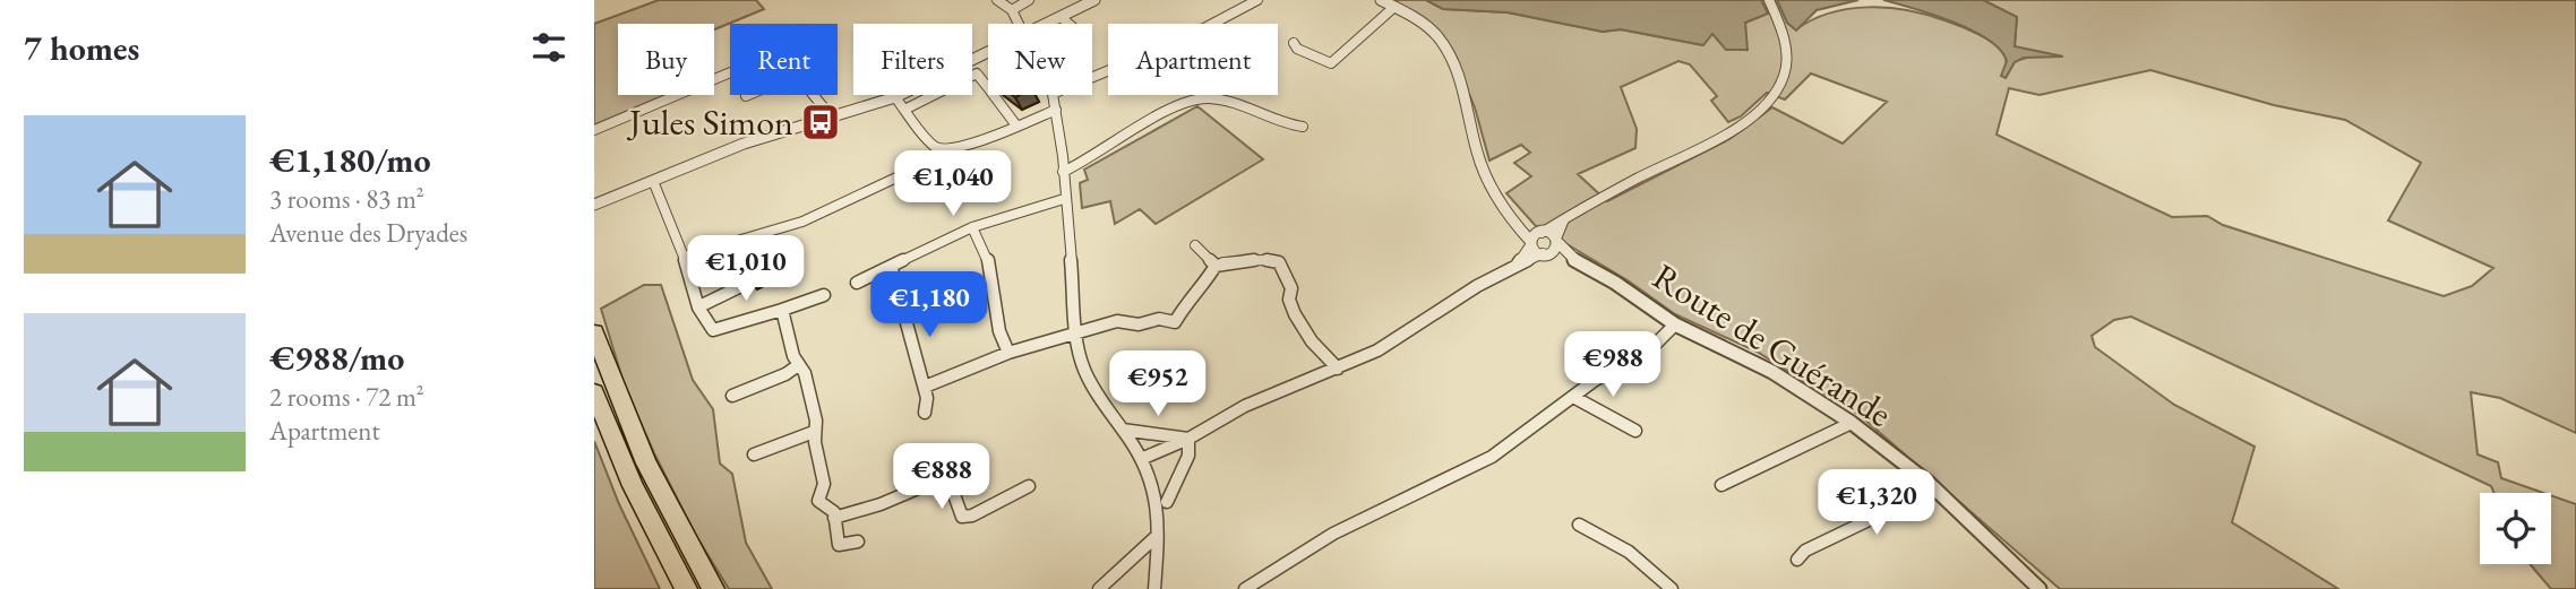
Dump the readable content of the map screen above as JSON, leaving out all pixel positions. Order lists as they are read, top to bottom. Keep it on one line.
{"streets":{"street":["Route de Guérande"]},"places":{"bus stop":["Jules Simon"]},"page":{"heading":"7 homes","chip":["Buy","Rent","Filters","New","Apartment"],"list":[{"name":"€1,180/mo","note":"3 rooms · 83 m² · Avenue des Dryades"},{"name":"€988/mo","note":"2 rooms · 72 m² · Apartment"}],"price":["€1,040","€1,010","€1,180","€988","€952","€888","€1,320"]}}
